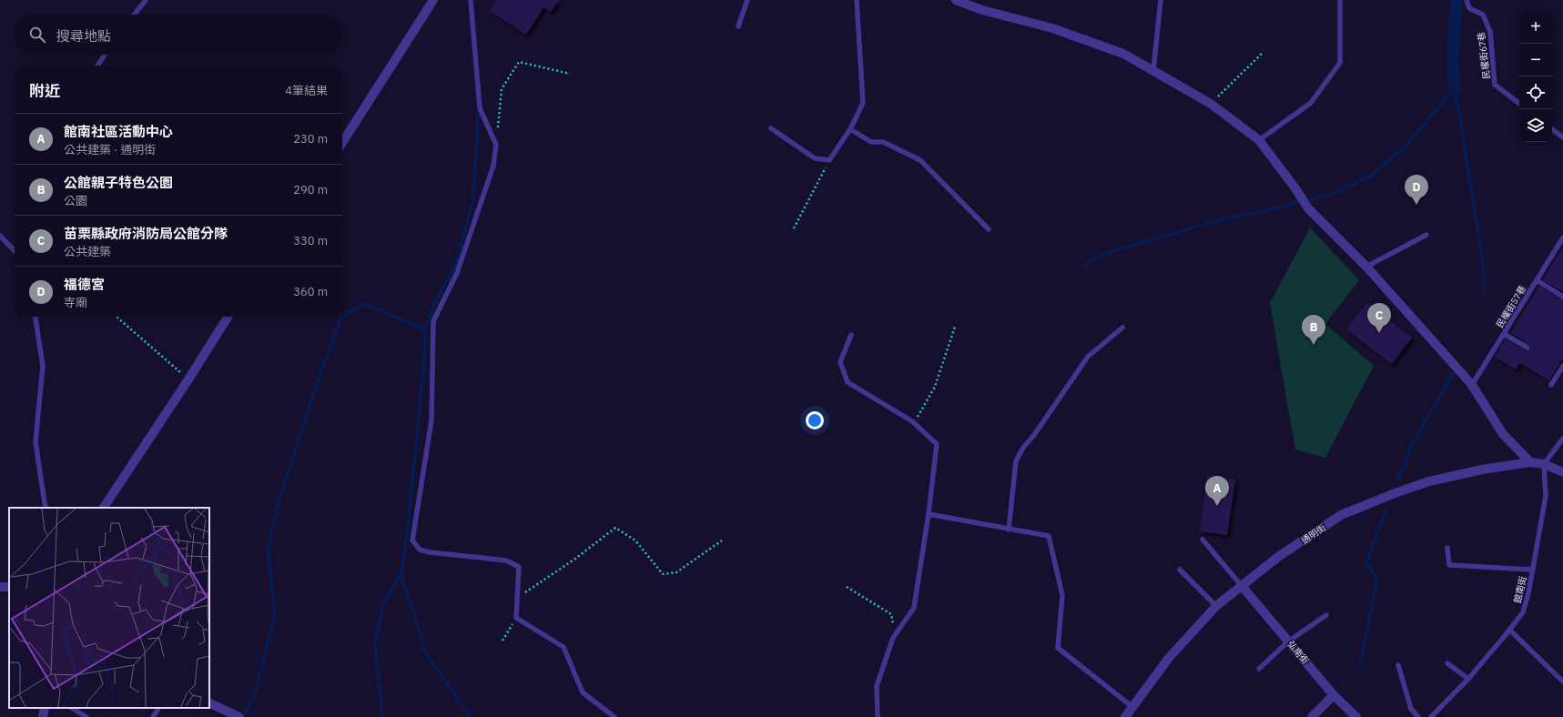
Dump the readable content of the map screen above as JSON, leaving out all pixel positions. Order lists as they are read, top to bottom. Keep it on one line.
{"streets":{"street":["通明街","弘南街"],"lane":["民權街67巷","民權街57巷","館南街"]},"crossings":[["通明街","館南街"],["通明街","弘南街"]],"page":{"map_buttons":["+","−"],"search":"搜尋地點","heading":["附近","4筆結果"],"list":[{"mark":"A","name":"館南社區活動中心","note":"公共建築 · 通明街","value":"230 m"},{"mark":"B","name":"公館親子特色公園","note":"公園","value":"290 m"},{"mark":"C","name":"苗栗縣政府消防局公館分隊","note":"公共建築","value":"330 m"},{"mark":"D","name":"福德宮","note":"寺廟","value":"360 m"}],"pins":["D","C","B","A"]}}
